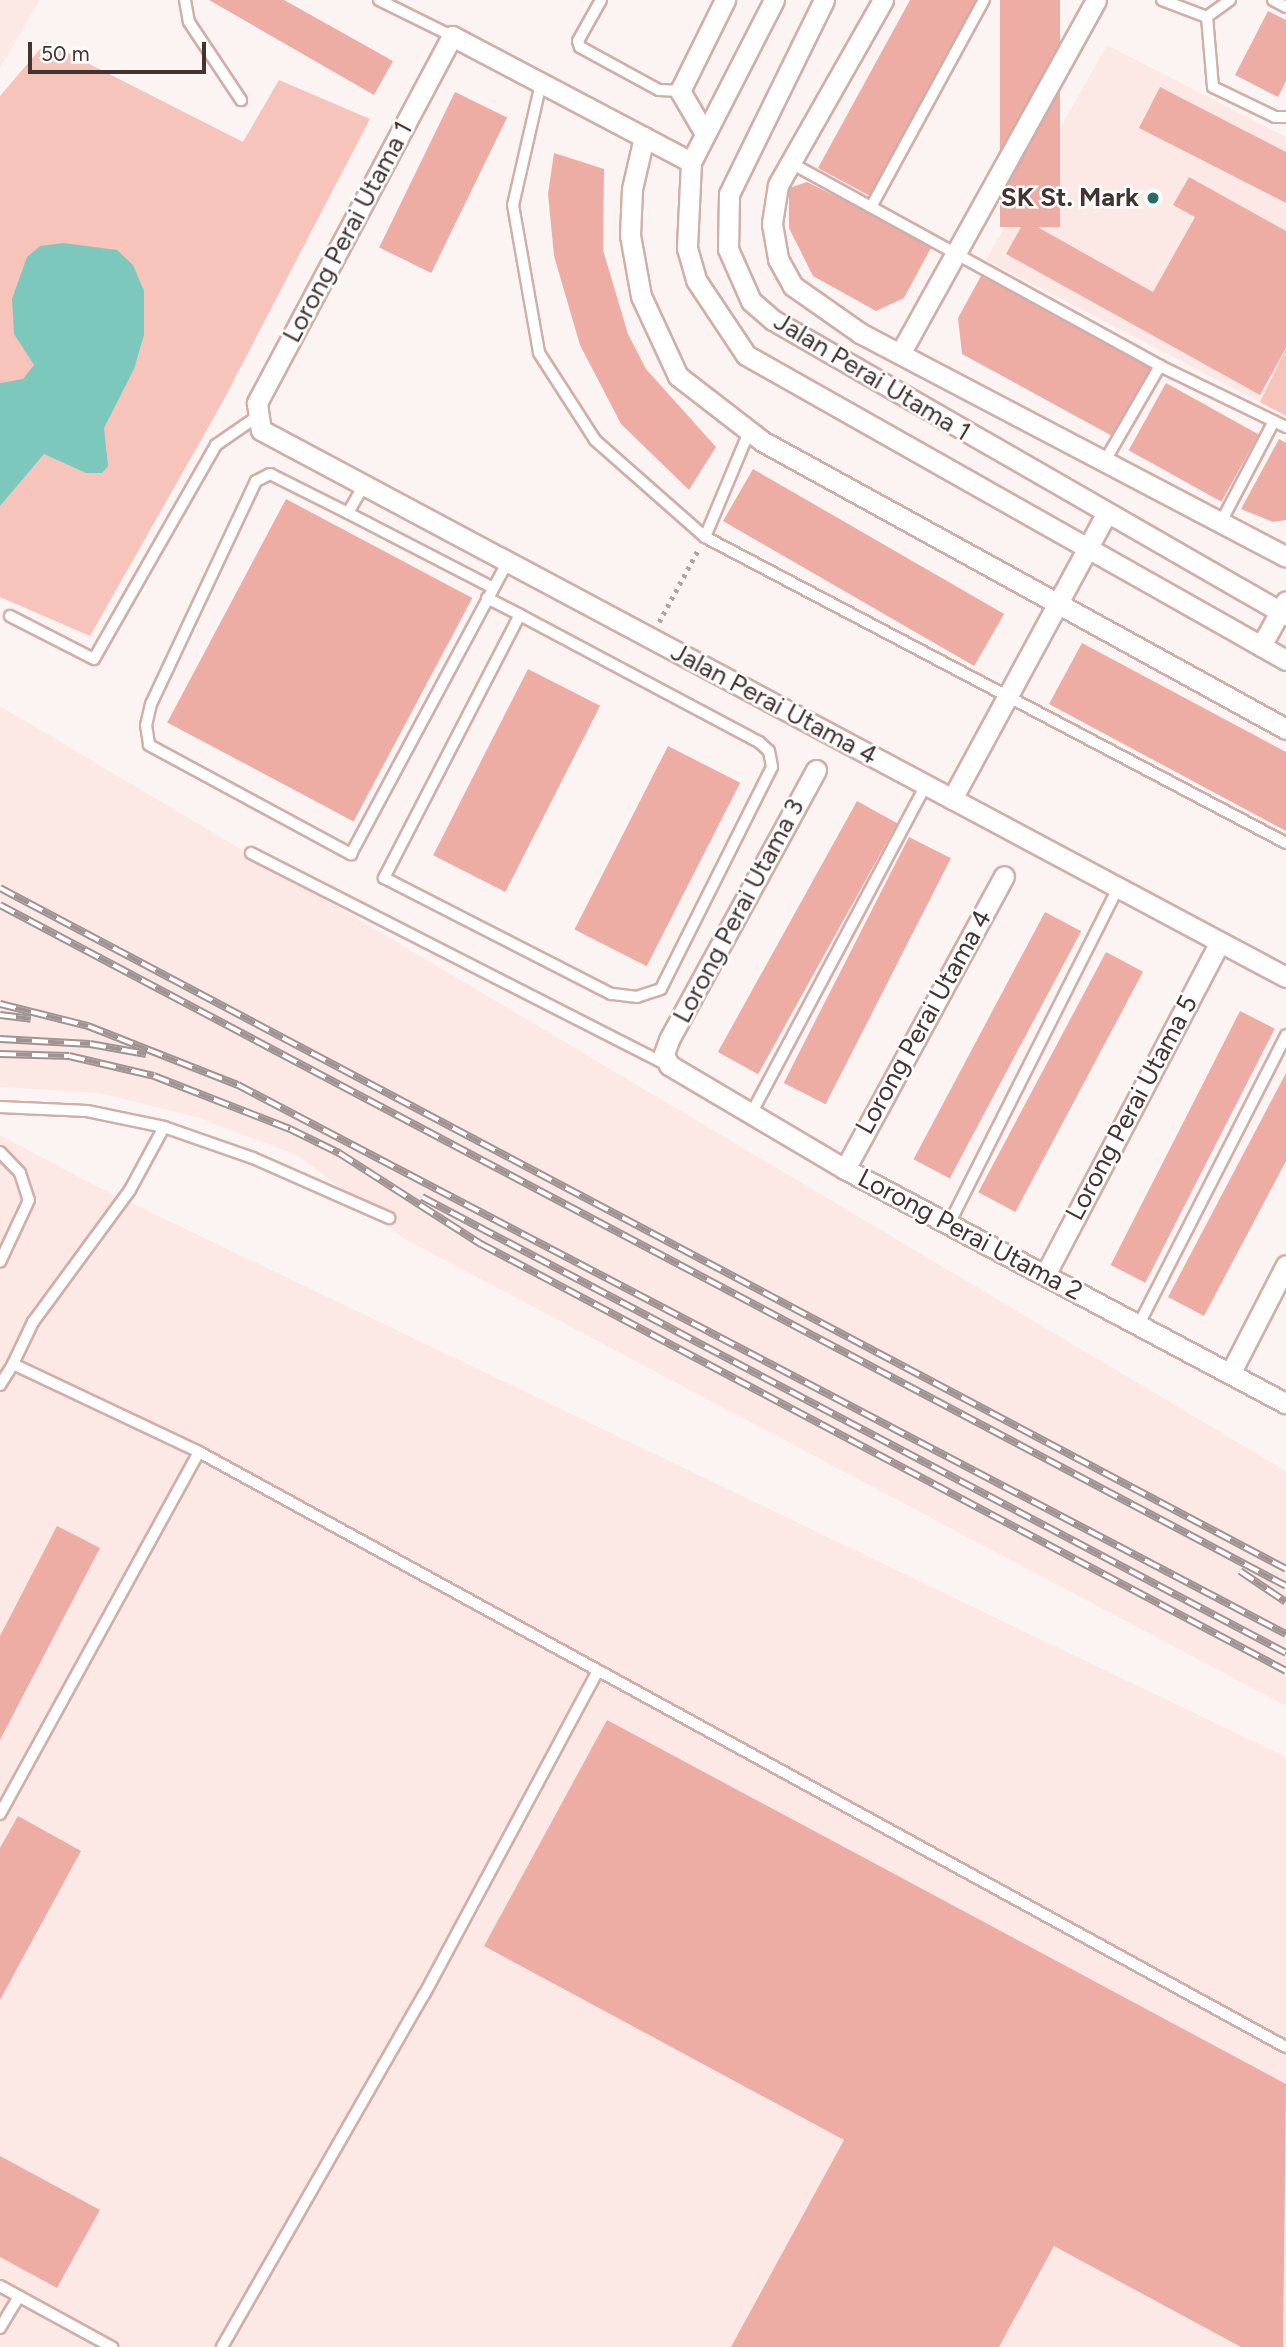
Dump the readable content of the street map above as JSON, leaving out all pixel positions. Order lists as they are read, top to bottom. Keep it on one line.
{"streets":{"street":["Lorong Perai Utama 1","Jalan Perai Utama 1","Jalan Perai Utama 4","Lorong Perai Utama 3","Lorong Perai Utama 4","Lorong Perai Utama 5","Lorong Perai Utama 2"]},"crossings":[["Lorong Perai Utama 1","Jalan Perai Utama 4"],["Jalan Perai Utama 4","Lorong Perai Utama 5"],["Lorong Perai Utama 3","Lorong Perai Utama 2"],["Lorong Perai Utama 4","Lorong Perai Utama 2"],["Lorong Perai Utama 5","Lorong Perai Utama 2"]],"places":["SK St. Mark"],"scale_bar":"50 m"}
